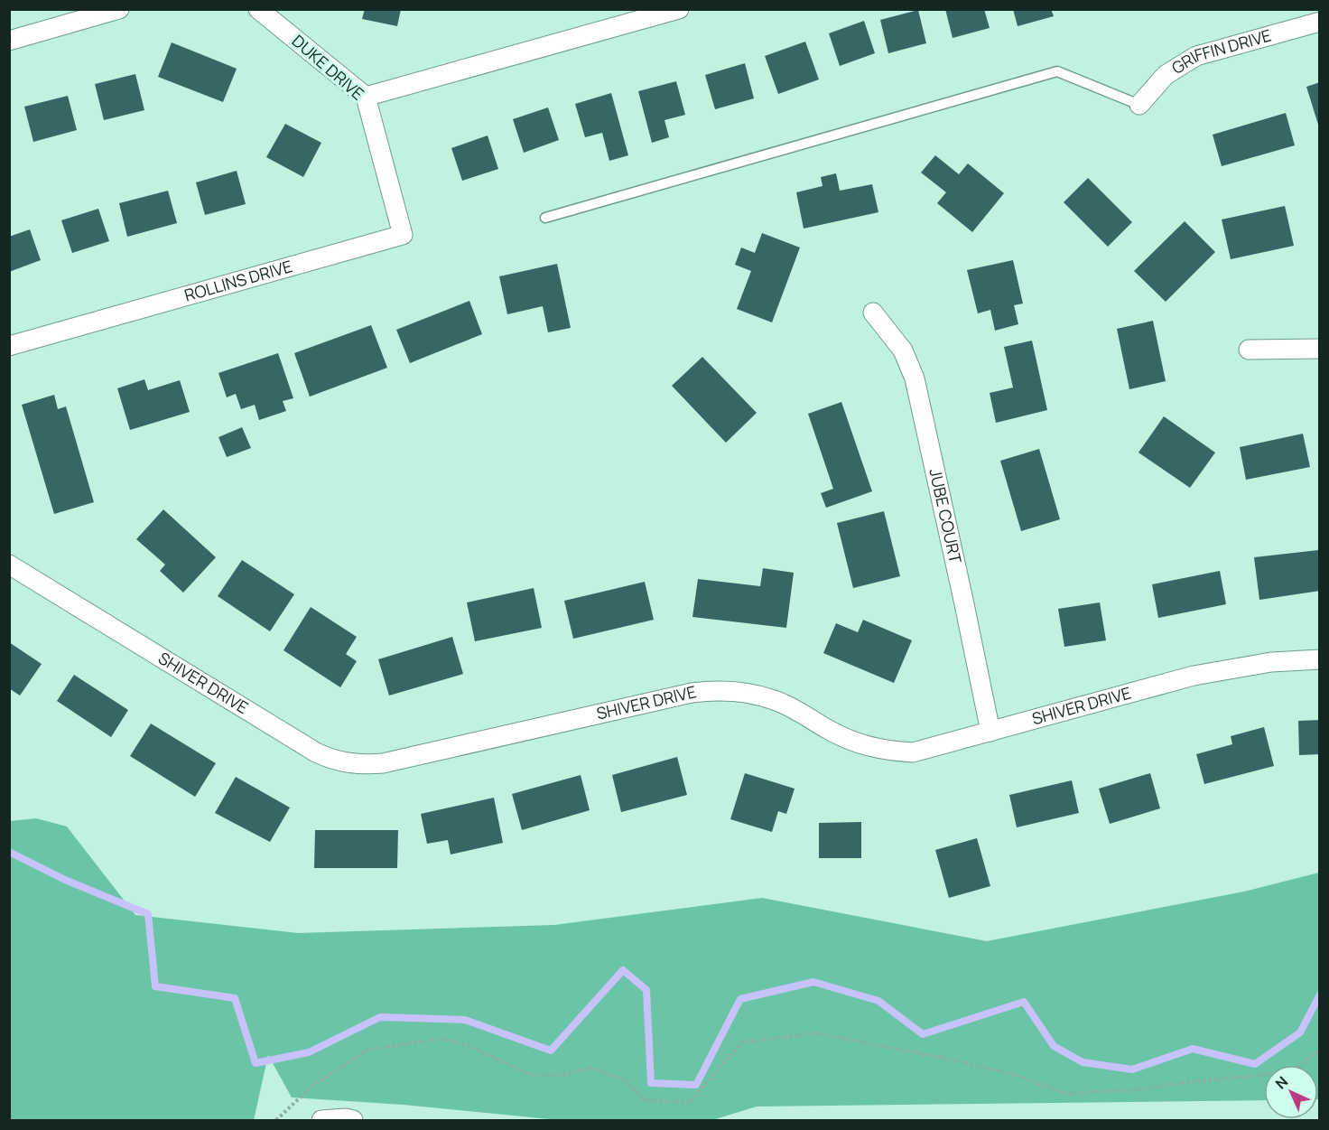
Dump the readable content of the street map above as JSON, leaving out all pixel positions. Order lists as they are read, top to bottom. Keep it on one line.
{"streets":{"street":["GRIFFIN DRIVE","DUKE DRIVE","ROLLINS DRIVE","JUBE COURT","SHIVER DRIVE"]},"crossings":[["DUKE DRIVE","ROLLINS DRIVE"],["JUBE COURT","SHIVER DRIVE"]],"north":"top left"}
